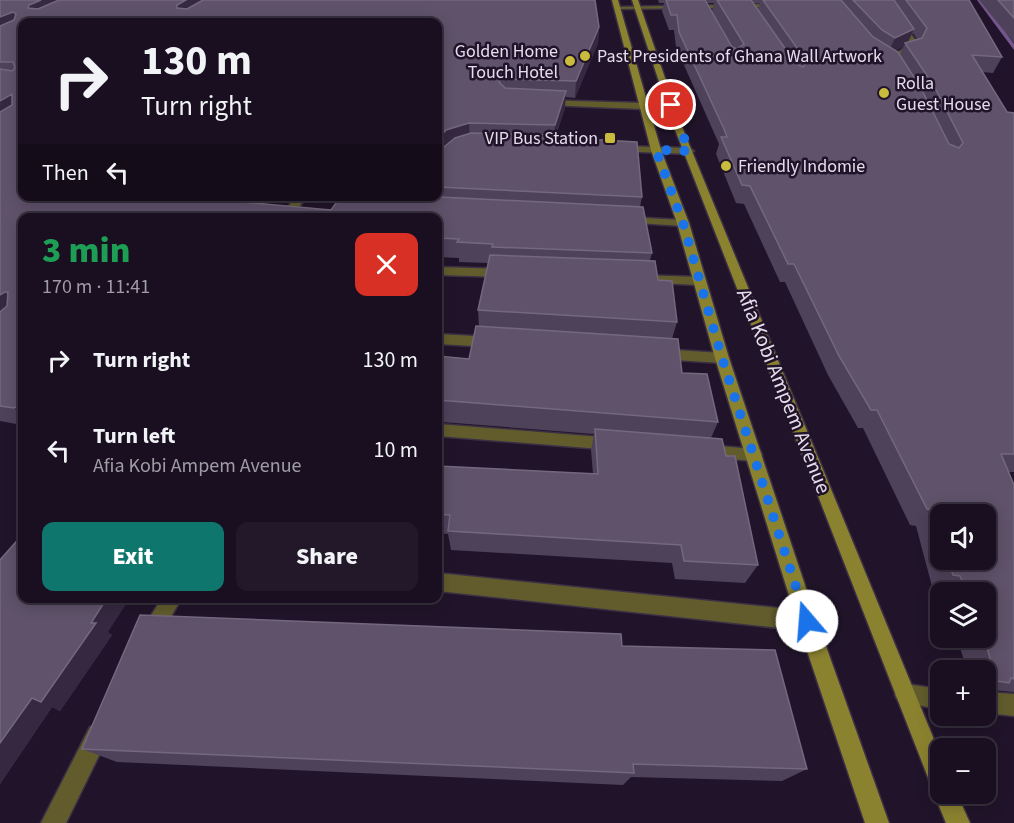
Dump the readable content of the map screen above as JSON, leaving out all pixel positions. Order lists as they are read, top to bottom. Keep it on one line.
{"streets":{"main road":["Afia Kobi Ampem Avenue"]},"places":{"other":["Past Presidents of Ghana Wall Artwork","Golden Home Touch Hotel","Rolla Guest House","Friendly Indomie"],"transit":["VIP Bus Station"]},"page":{"turn":["130 m","Turn right"],"then":"Then","heading":["3 min","170 m · 11:41"],"list":[{"name":"Turn right","value":"130 m"},{"name":"Turn left","note":"Afia Kobi Ampem Avenue","value":"10 m"}],"map_buttons":["+","−"],"buttons":["Exit","Share"]}}
